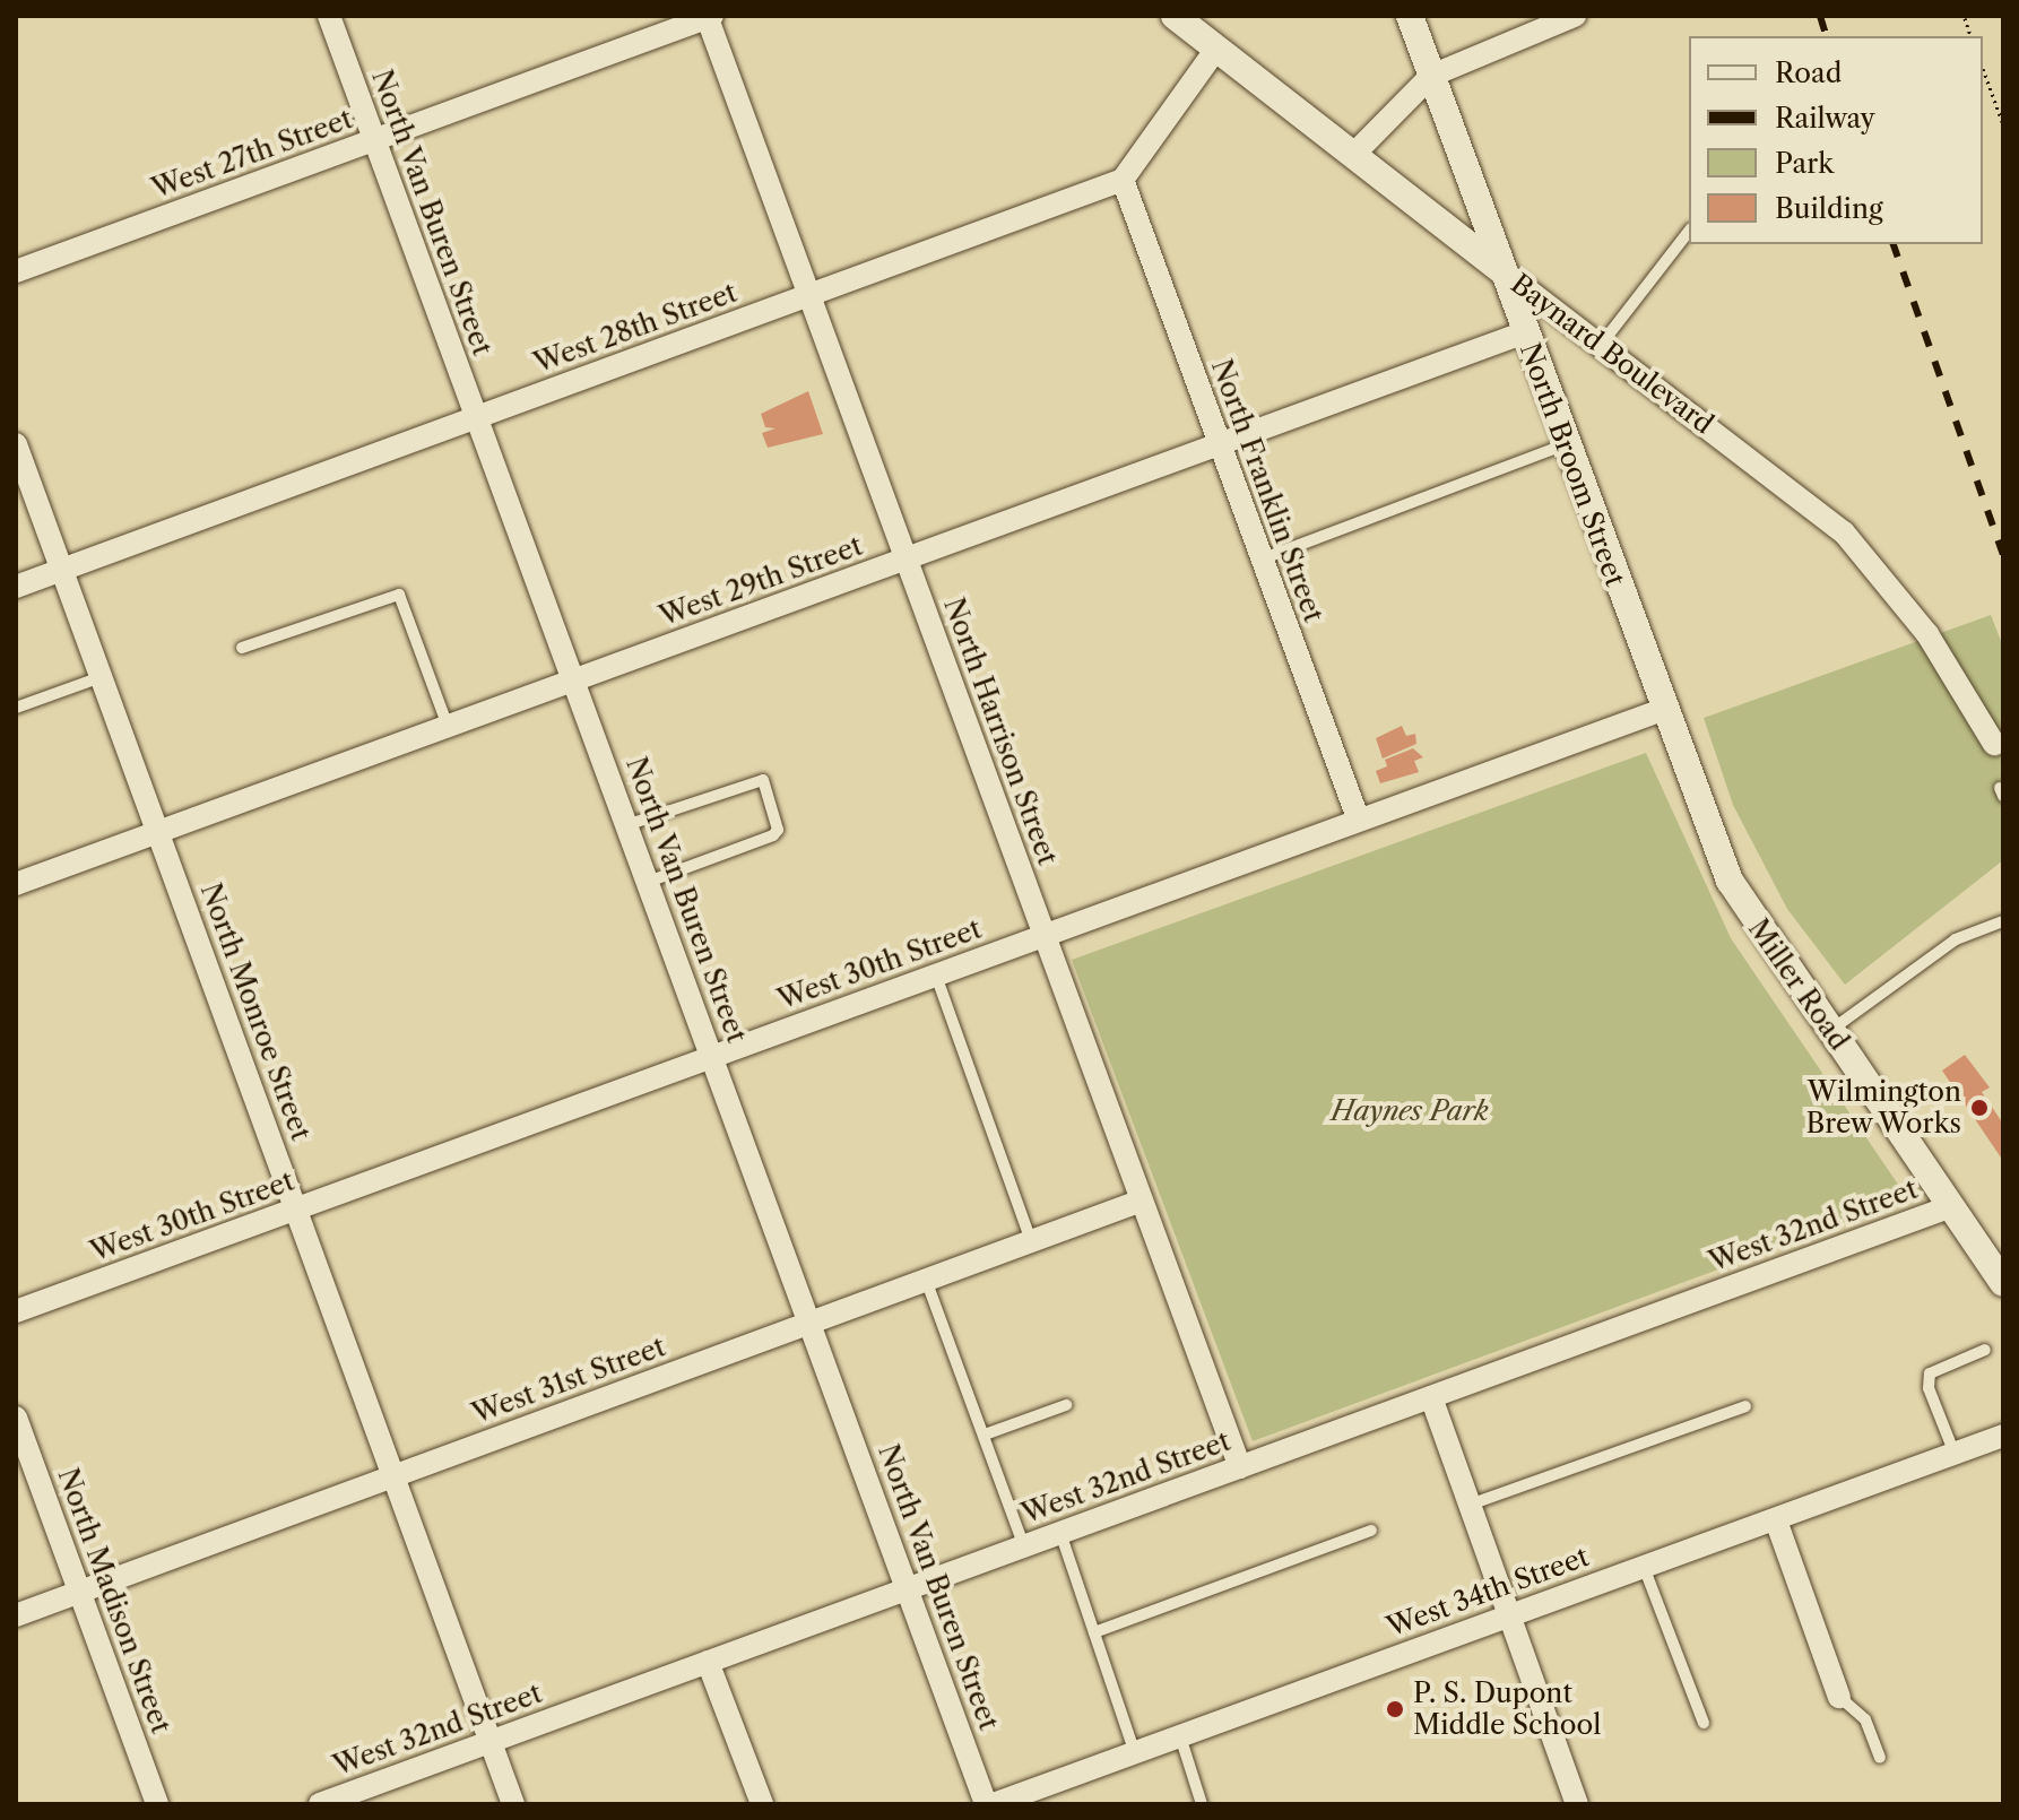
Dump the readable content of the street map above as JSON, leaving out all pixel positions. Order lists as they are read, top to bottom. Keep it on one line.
{"streets":{"street":["West 27th Street","North Van Buren Street","West 28th Street","Baynard Boulevard","North Broom Street","North Franklin Street","West 29th Street","North Harrison Street","West 30th Street","Miller Road","North Monroe Street","West 32nd Street","West 31st Street","West 34th Street","North Madison Street"]},"crossings":[["West 27th Street","North Van Buren Street"],["West 27th Street","North Harrison Street"],["North Van Buren Street","West 28th Street"],["North Van Buren Street","West 29th Street"],["North Van Buren Street","West 30th Street"],["North Van Buren Street","West 32nd Street"],["North Van Buren Street","West 31st Street"],["West 28th Street","North Franklin Street"],["West 28th Street","North Harrison Street"],["West 28th Street","North Monroe Street"],["Baynard Boulevard","North Broom Street"],["North Broom Street","West 29th Street"],["North Broom Street","West 30th Street"],["North Broom Street","Miller Road"],["North Franklin Street","West 29th Street"],["North Franklin Street","West 30th Street"],["West 29th Street","North Harrison Street"],["West 29th Street","North Monroe Street"],["North Harrison Street","West 30th Street"],["North Harrison Street","West 32nd Street"],["North Harrison Street","West 31st Street"],["West 30th Street","Miller Road"],["West 30th Street","North Monroe Street"],["Miller Road","West 32nd Street"],["North Monroe Street","West 32nd Street"],["North Monroe Street","West 31st Street"],["West 31st Street","North Madison Street"]],"parks":["Haynes Park"],"places":["Wilmington Brew Works","P. S. Dupont Middle School"],"legend":["Road","Railway","Park","Building"]}
